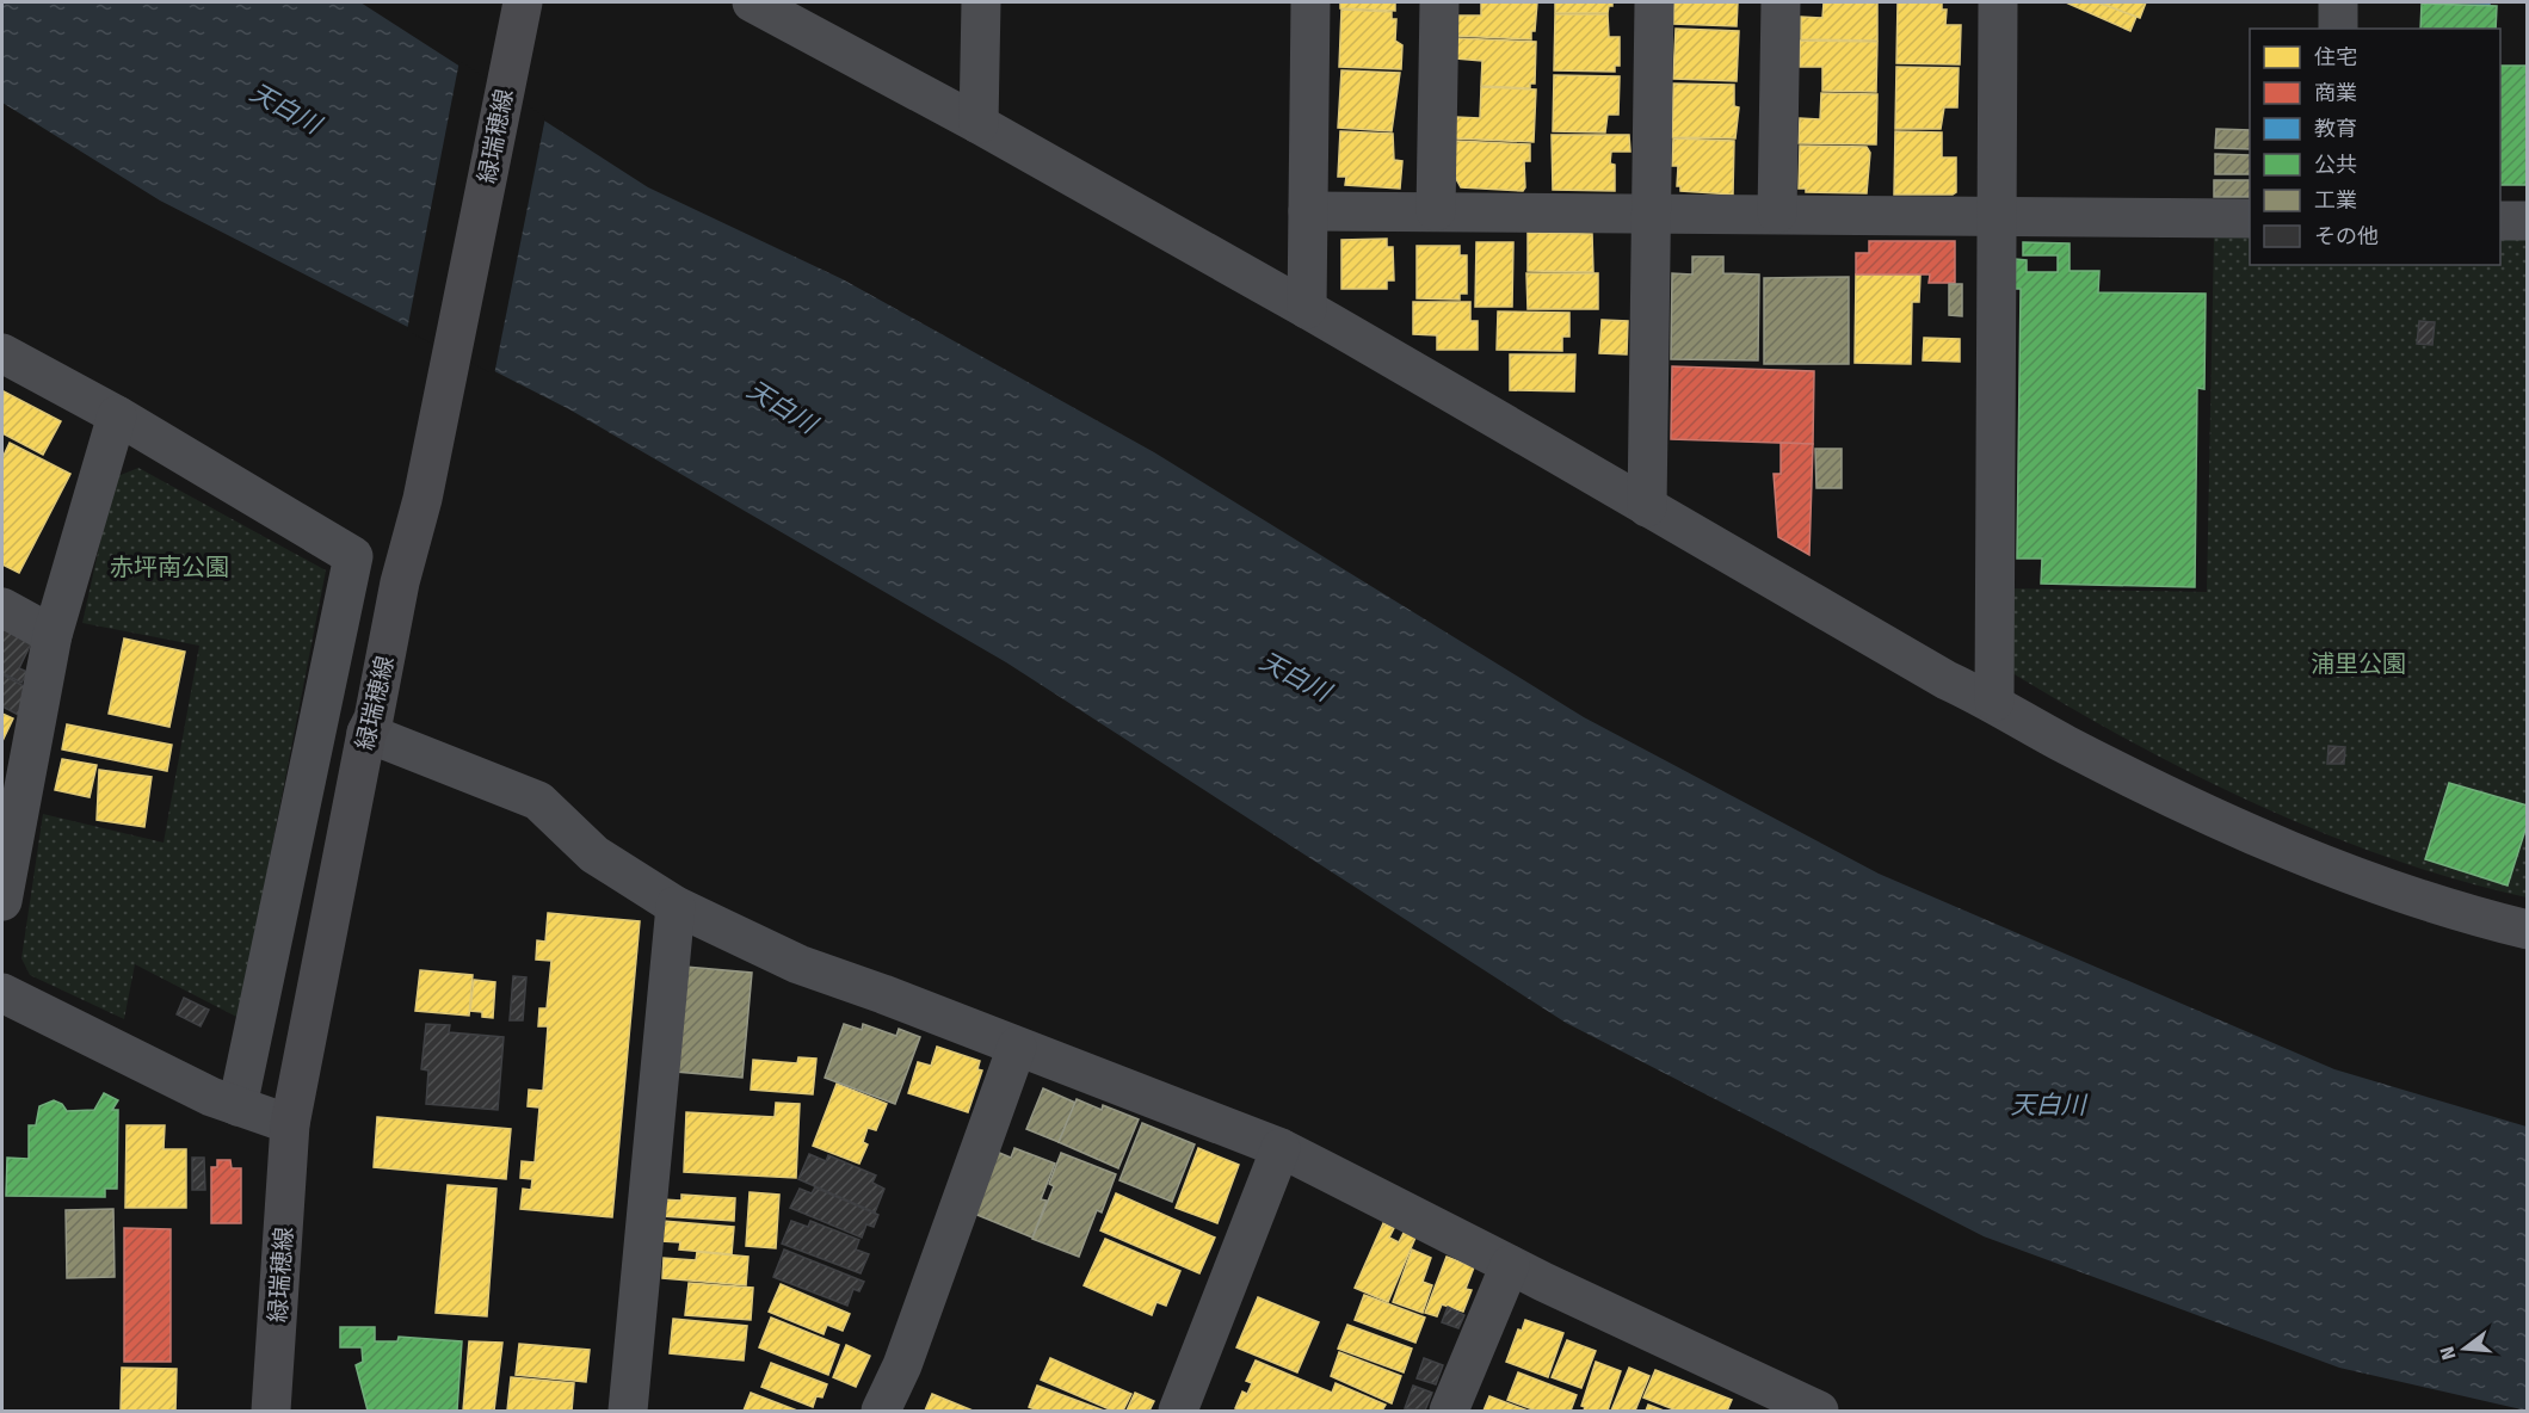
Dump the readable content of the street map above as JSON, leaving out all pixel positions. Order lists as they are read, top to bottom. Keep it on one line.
{"streets":{"main road":["緑瑞穂線"]},"water":["天白川"],"parks":["赤坪南公園","浦里公園"],"legend":["住宅","商業","教育","公共","工業","その他"],"north":"left"}
